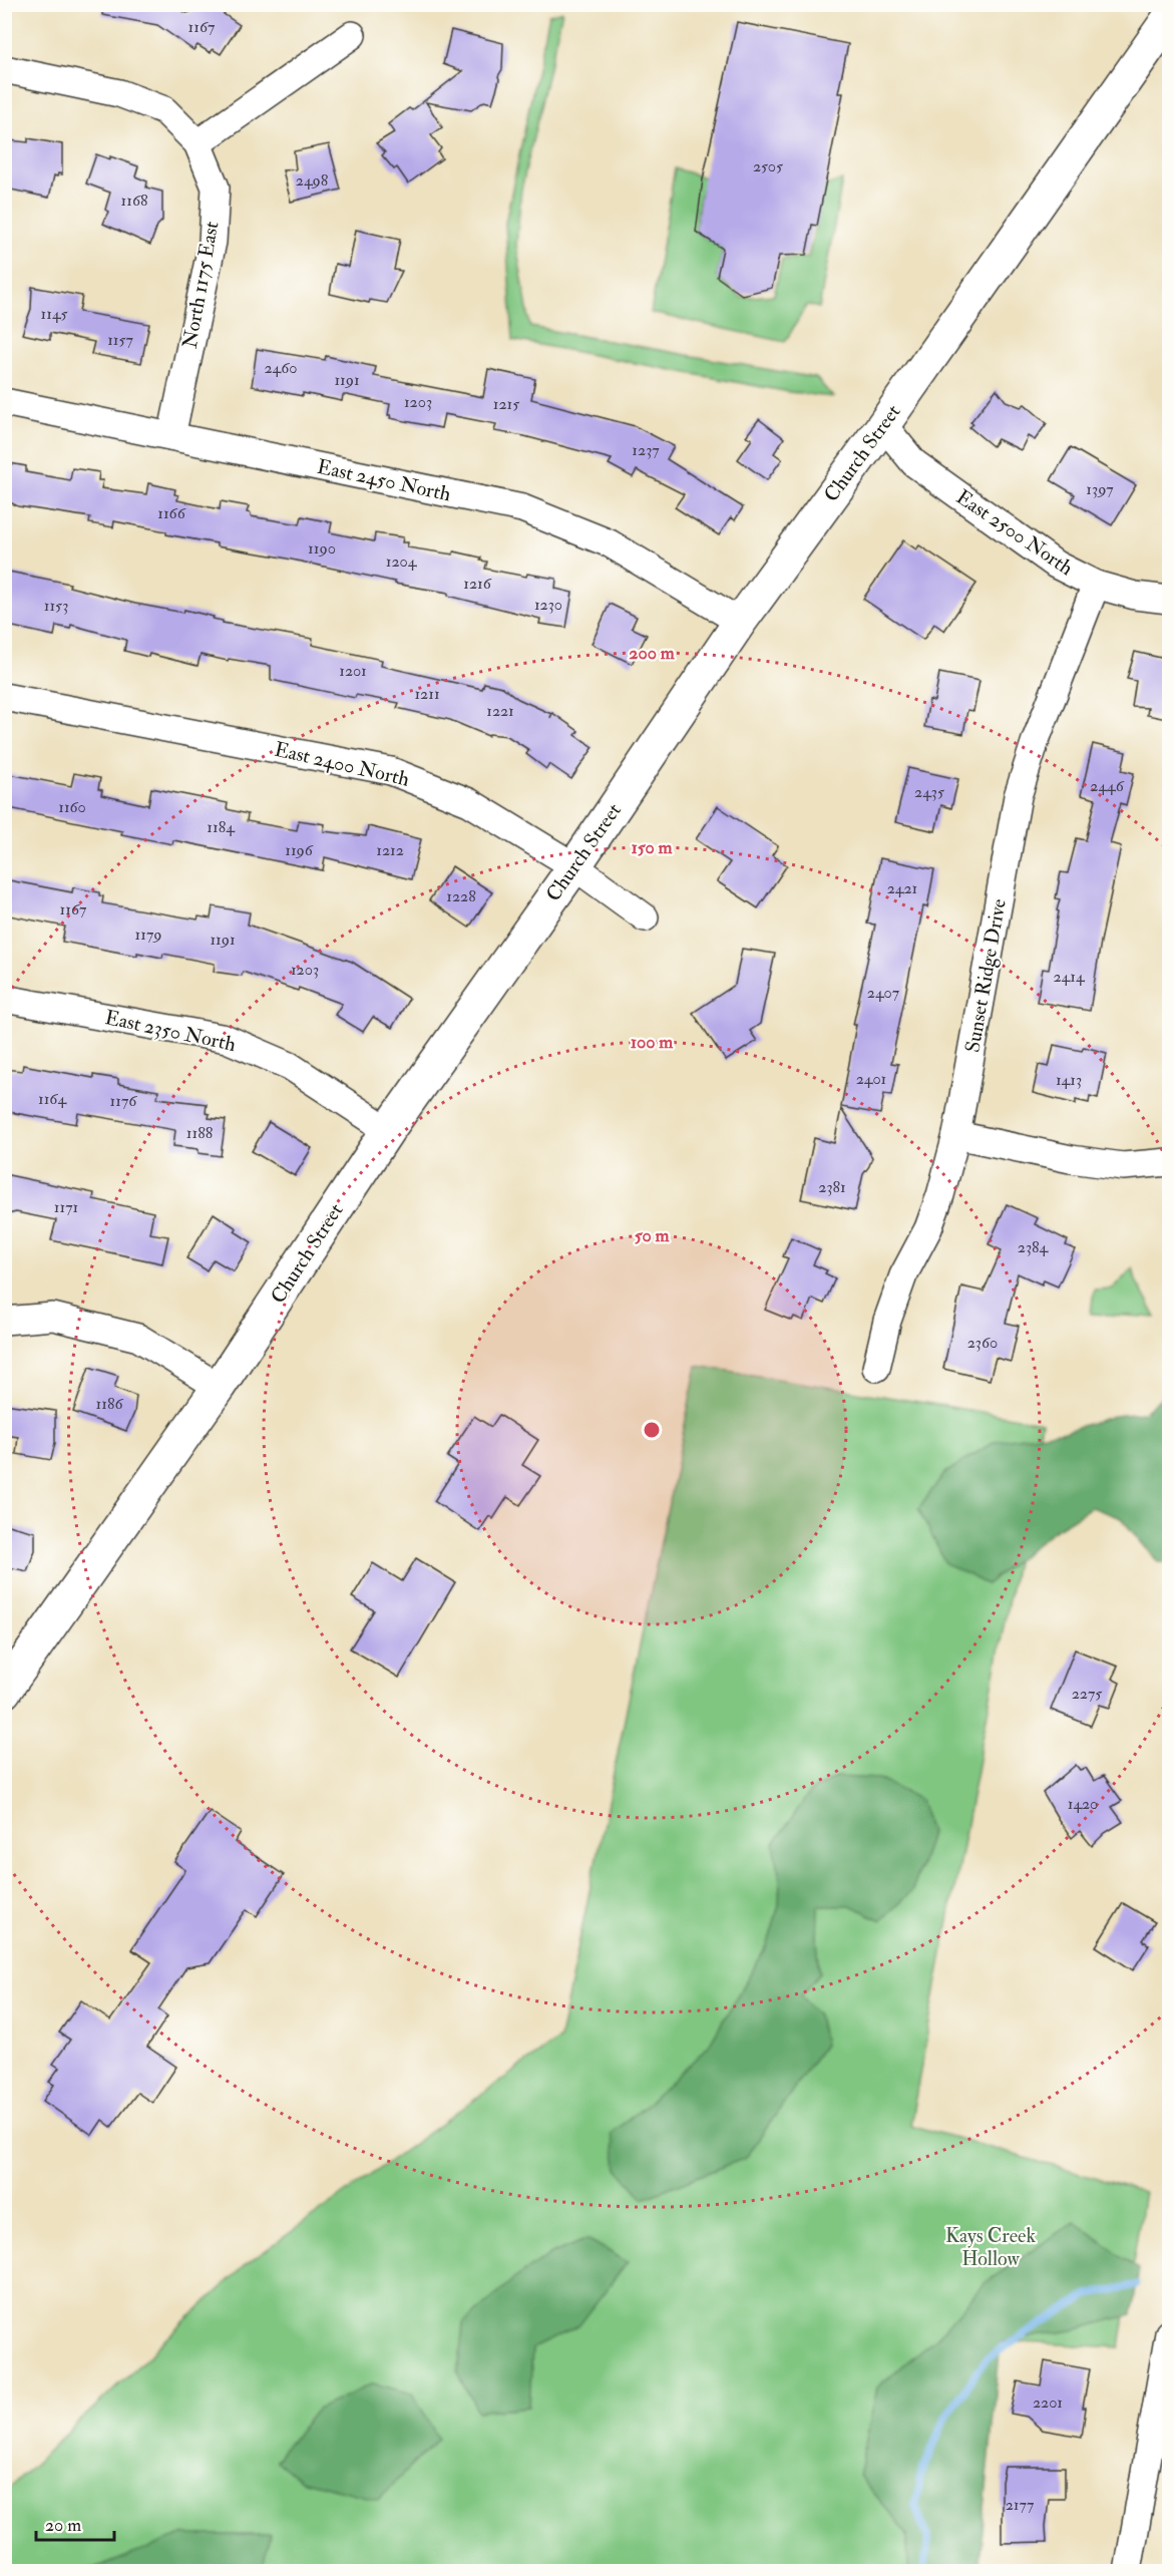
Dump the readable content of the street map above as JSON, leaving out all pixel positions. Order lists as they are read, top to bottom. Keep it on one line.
{"streets":{"street":["North 1175 East","Church Street","East 2450 North","East 2500 North","East 2400 North","Sunset Ridge Drive","East 2350 North"]},"crossings":[["North 1175 East","East 2450 North"],["Church Street","East 2450 North"],["Church Street","East 2500 North"],["Church Street","East 2400 North"],["Church Street","East 2350 North"],["East 2500 North","Sunset Ridge Drive"]],"parks":["Kays Creek Hollow"],"house_numbers":["1167","2505","2498","1168","1145","1157","2460","1191","1203","1215","1237","1397","1166","1190","1204","1216","1230","1153","1201","1211","1221","2446","2435","1160","1184","1196","1212","2421","1228","1167","1179","1191","1203","2414","2407","2401","1413","1164","1176","1188","2381","1171","2384","2360","1186","2275","1420","2201","2177"],"scale_bar":"20 m","rings":["200 m","150 m","100 m","50 m"]}
